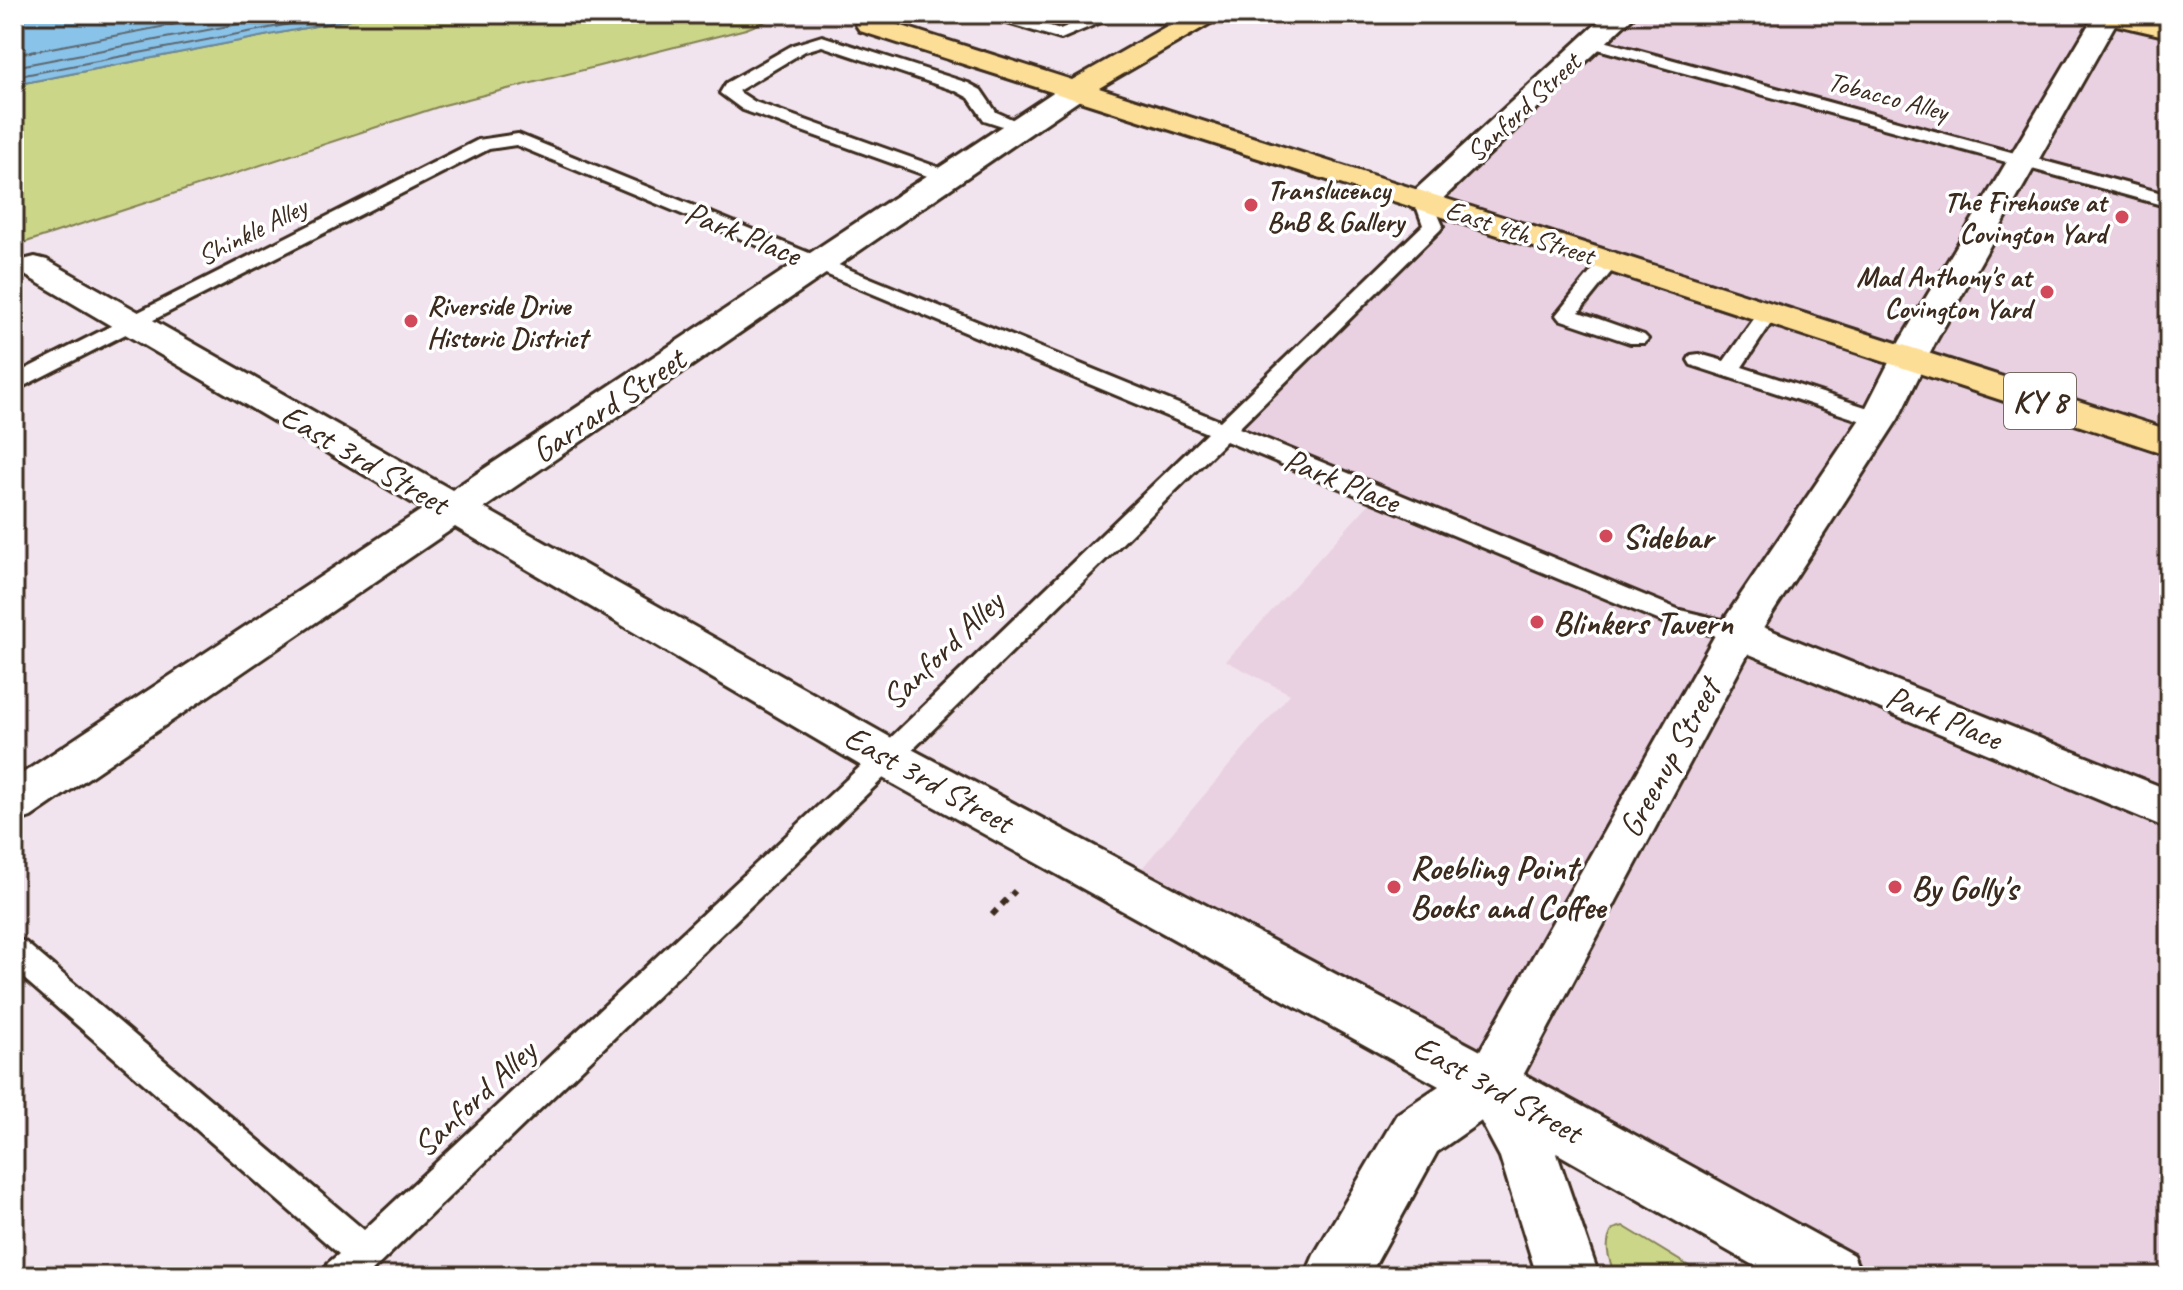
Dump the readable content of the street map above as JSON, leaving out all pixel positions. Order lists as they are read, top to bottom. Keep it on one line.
{"streets":{"main road":["East 4th Street","KY 8","Garrard Street"],"street":["Sanford Street","Park Place","East 3rd Street","Greenup Street"],"lane":["Tobacco Alley","Shinkle Alley","Sanford Alley"]},"crossings":[["Tobacco Alley","Sanford Street"],["Tobacco Alley","Greenup Street"],["Sanford Street","East 4th Street"],["Sanford Street","Sanford Alley"],["Shinkle Alley","Park Place"],["Shinkle Alley","East 3rd Street"],["East 4th Street","Garrard Street"],["East 4th Street","Sanford Alley"],["East 4th Street","Greenup Street"],["Park Place","Garrard Street"],["Park Place","Sanford Alley"],["Park Place","Greenup Street"],["Garrard Street","East 3rd Street"],["East 3rd Street","Sanford Alley"],["East 3rd Street","Greenup Street"]],"places":["Translucency BnB & Gallery","The Firehouse at Covington Yard","Mad Anthony's at Covington Yard","Riverside Drive Historic District","Sidebar","Blinkers Tavern","Roebling Point Books and Coffee","By Golly's"]}
